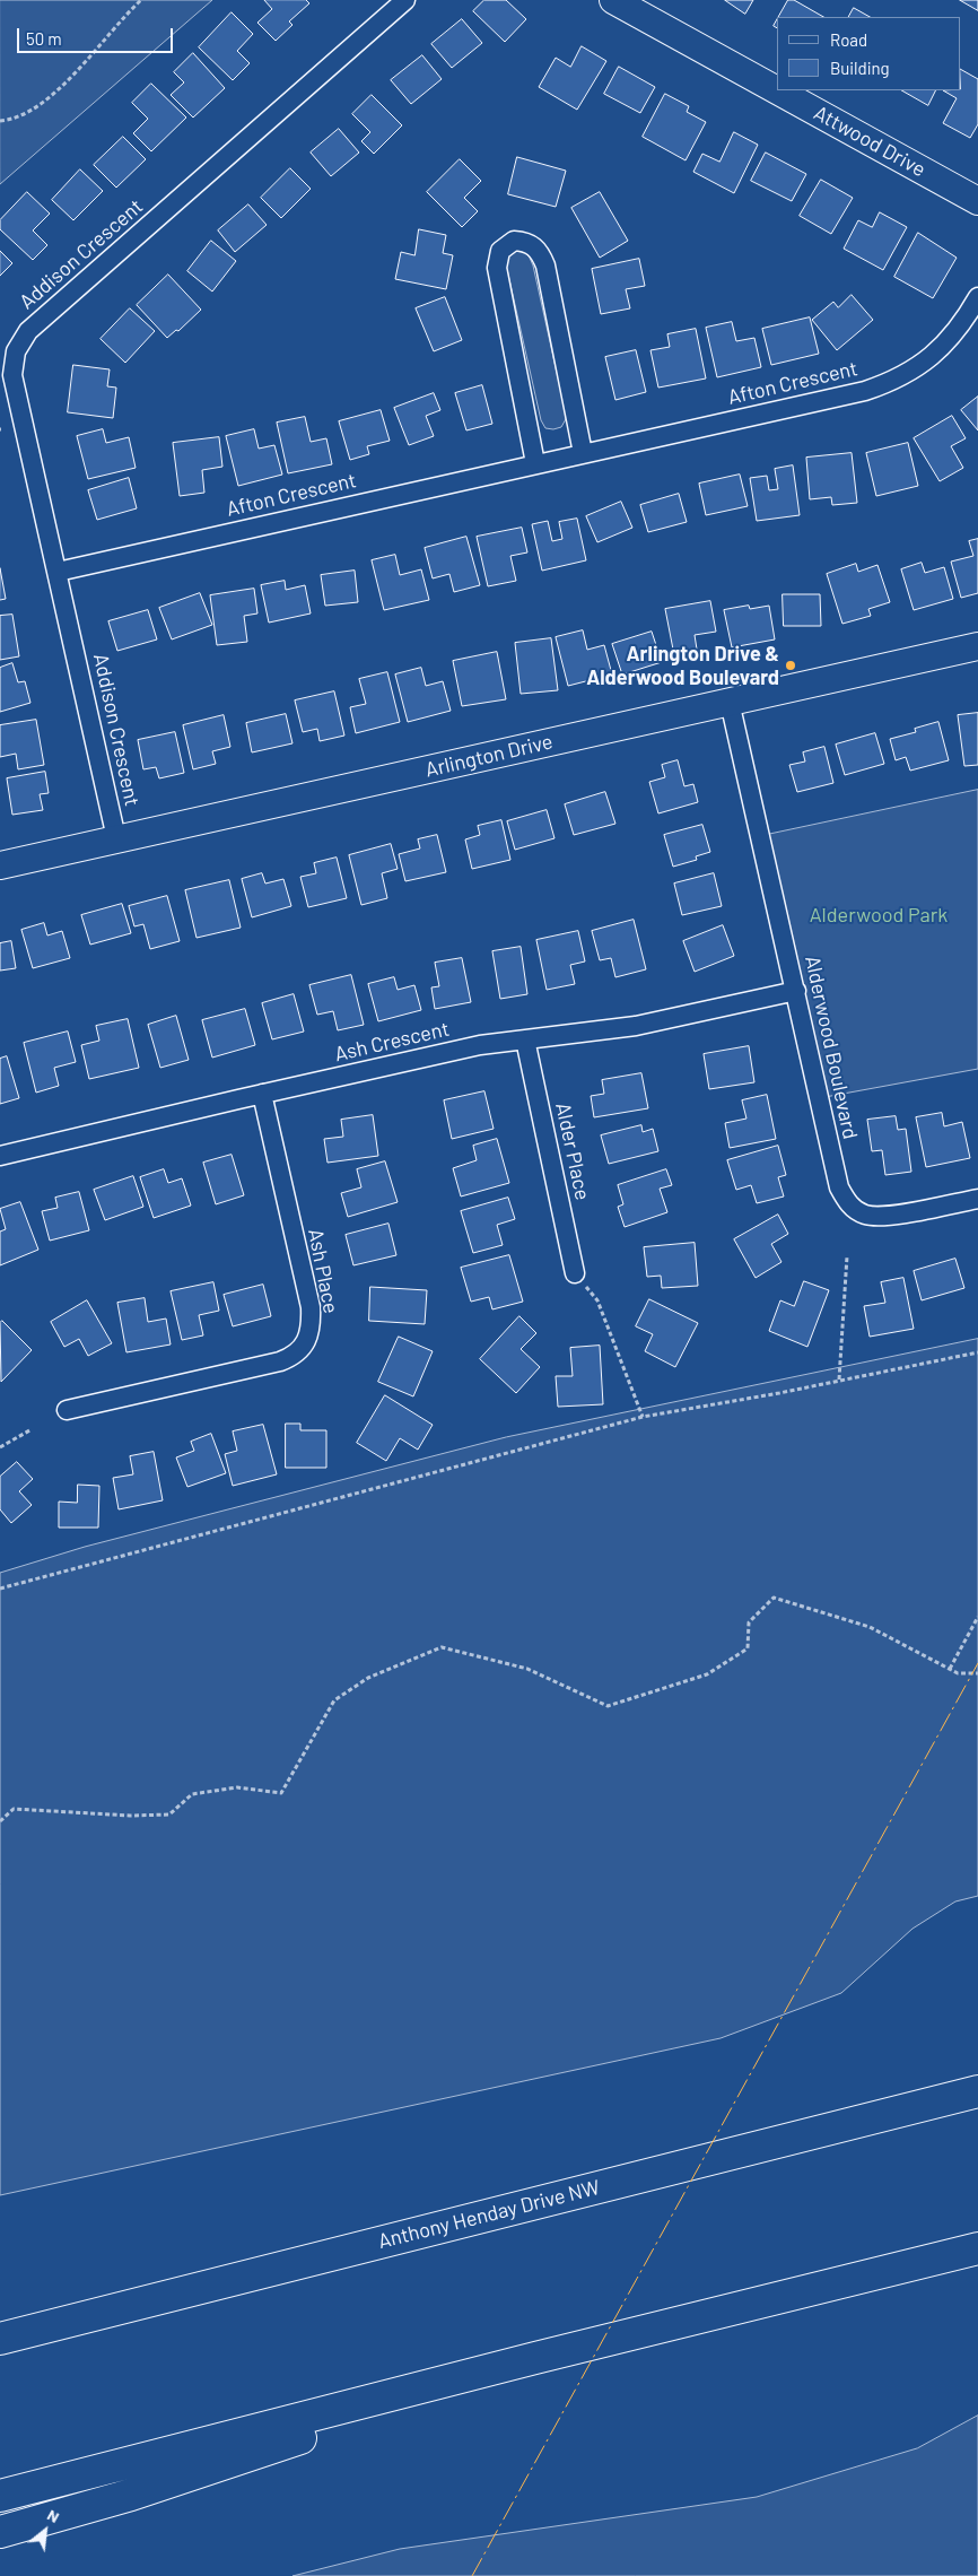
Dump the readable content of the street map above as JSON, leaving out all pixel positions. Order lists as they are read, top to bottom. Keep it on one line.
{"streets":{"highway":["Anthony Henday Drive NW"],"street":["Attwood Drive","Addison Crescent","Afton Crescent","Arlington Drive","Ash Crescent","Alderwood Boulevard","Alder Place","Ash Place"]},"crossings":[["Addison Crescent","Afton Crescent"],["Addison Crescent","Arlington Drive"],["Arlington Drive","Alderwood Boulevard"],["Ash Crescent","Alderwood Boulevard"],["Ash Crescent","Alder Place"],["Ash Crescent","Ash Place"]],"parks":["Alderwood Park"],"places":["Arlington Drive & Alderwood Boulevard"],"legend":["Road","Building"],"scale_bar":"50 m","north":"top right"}
